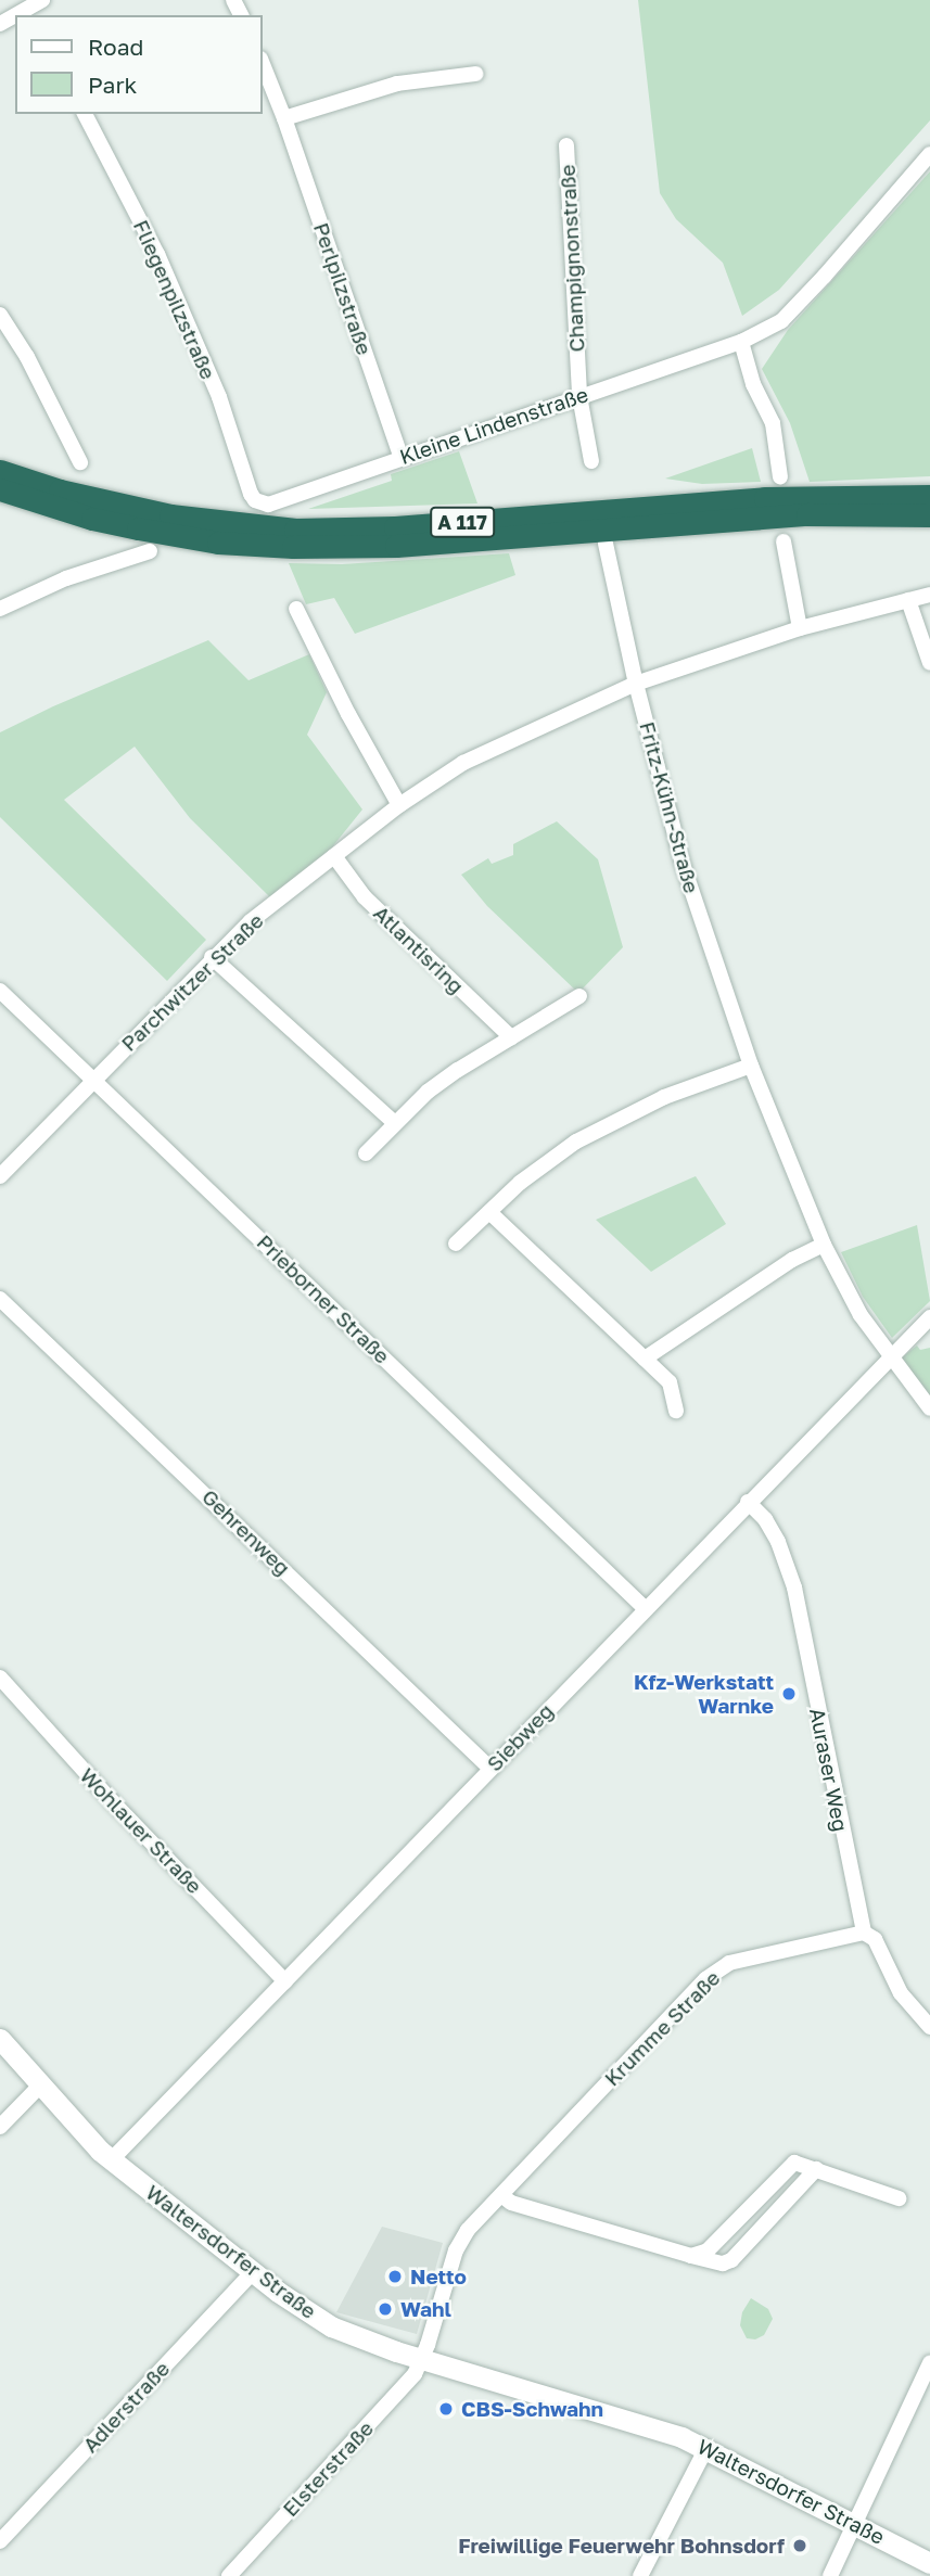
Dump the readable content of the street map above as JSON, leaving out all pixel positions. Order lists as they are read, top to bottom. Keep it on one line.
{"streets":{"highway":["A 117"],"street":["Champignonstraße","Perlpilzstraße","Fliegenpilzstraße","Kleine Lindenstraße","Fritz-Kühn-Straße","Atlantisring","Parchwitzer Straße","Prieborner Straße","Gehrenweg","Siebweg","Auraser Weg","Wohlauer Straße","Krumme Straße","Waltersdorfer Straße","Adlerstraße","Elsterstraße"]},"crossings":[["Champignonstraße","Kleine Lindenstraße"],["Perlpilzstraße","Kleine Lindenstraße"],["Fliegenpilzstraße","Kleine Lindenstraße"],["Fritz-Kühn-Straße","Parchwitzer Straße"],["Fritz-Kühn-Straße","Siebweg"],["Atlantisring","Parchwitzer Straße"],["Parchwitzer Straße","Prieborner Straße"],["Prieborner Straße","Siebweg"],["Gehrenweg","Siebweg"],["Siebweg","Auraser Weg"],["Siebweg","Wohlauer Straße"],["Siebweg","Waltersdorfer Straße"],["Auraser Weg","Krumme Straße"],["Krumme Straße","Waltersdorfer Straße"],["Krumme Straße","Elsterstraße"],["Waltersdorfer Straße","Adlerstraße"],["Waltersdorfer Straße","Elsterstraße"]],"places":["Kfz-Werkstatt Warnke","Netto","Wahl","CBS-Schwahn","Freiwillige Feuerwehr Bohnsdorf"],"legend":["Road","Park"]}
